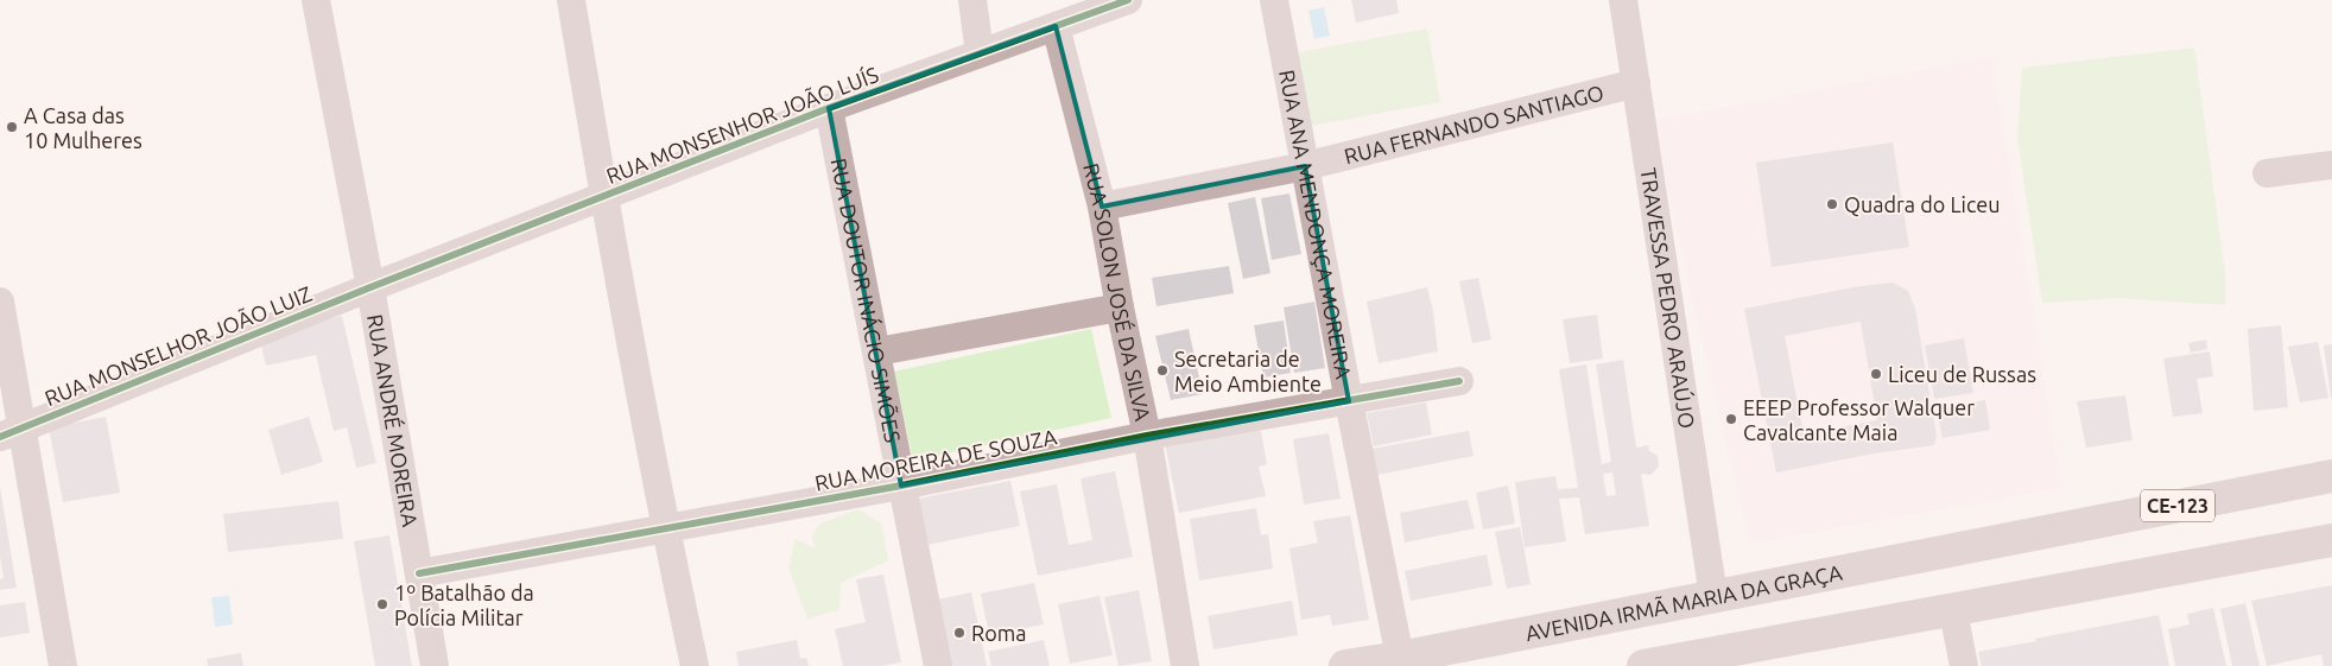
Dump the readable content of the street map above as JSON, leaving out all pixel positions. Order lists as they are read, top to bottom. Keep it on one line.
{"streets":{"main road":["CE-123","AVENIDA IRMÃ MARIA DA GRAÇA"],"street":["RUA MONSENHOR JOÃO LUÍS","RUA FERNANDO SANTIAGO","RUA ANA MENDONÇA MOREIRA","RUA SOLON JOSÉ DA SILVA","TRAVESSA PEDRO ARAÚJO","RUA DOUTOR INÁCIO SIMÕES","RUA MONSELHOR JOÃO LUIZ","RUA ANDRÉ MOREIRA","RUA MOREIRA DE SOUZA"]},"crossings":[["RUA MONSENHOR JOÃO LUÍS","RUA SOLON JOSÉ DA SILVA"],["RUA MONSENHOR JOÃO LUÍS","RUA DOUTOR INÁCIO SIMÕES"],["RUA MONSENHOR JOÃO LUÍS","RUA MONSELHOR JOÃO LUIZ"],["RUA MONSENHOR JOÃO LUÍS","RUA ANDRÉ MOREIRA"],["RUA FERNANDO SANTIAGO","RUA ANA MENDONÇA MOREIRA"],["RUA FERNANDO SANTIAGO","RUA SOLON JOSÉ DA SILVA"],["RUA FERNANDO SANTIAGO","TRAVESSA PEDRO ARAÚJO"],["RUA ANA MENDONÇA MOREIRA","RUA MOREIRA DE SOUZA"],["RUA ANA MENDONÇA MOREIRA","AVENIDA IRMÃ MARIA DA GRAÇA"],["RUA SOLON JOSÉ DA SILVA","RUA MOREIRA DE SOUZA"],["TRAVESSA PEDRO ARAÚJO","AVENIDA IRMÃ MARIA DA GRAÇA"],["RUA DOUTOR INÁCIO SIMÕES","RUA MOREIRA DE SOUZA"],["RUA MONSELHOR JOÃO LUIZ","RUA ANDRÉ MOREIRA"],["RUA ANDRÉ MOREIRA","RUA MOREIRA DE SOUZA"]],"places":["A Casa das 10 Mulheres","Quadra do Liceu","Secretaria de Meio Ambiente","Liceu de Russas","EEEP Professor Walquer Cavalcante Maia","1º Batalhão da Polícia Militar","Roma"]}
